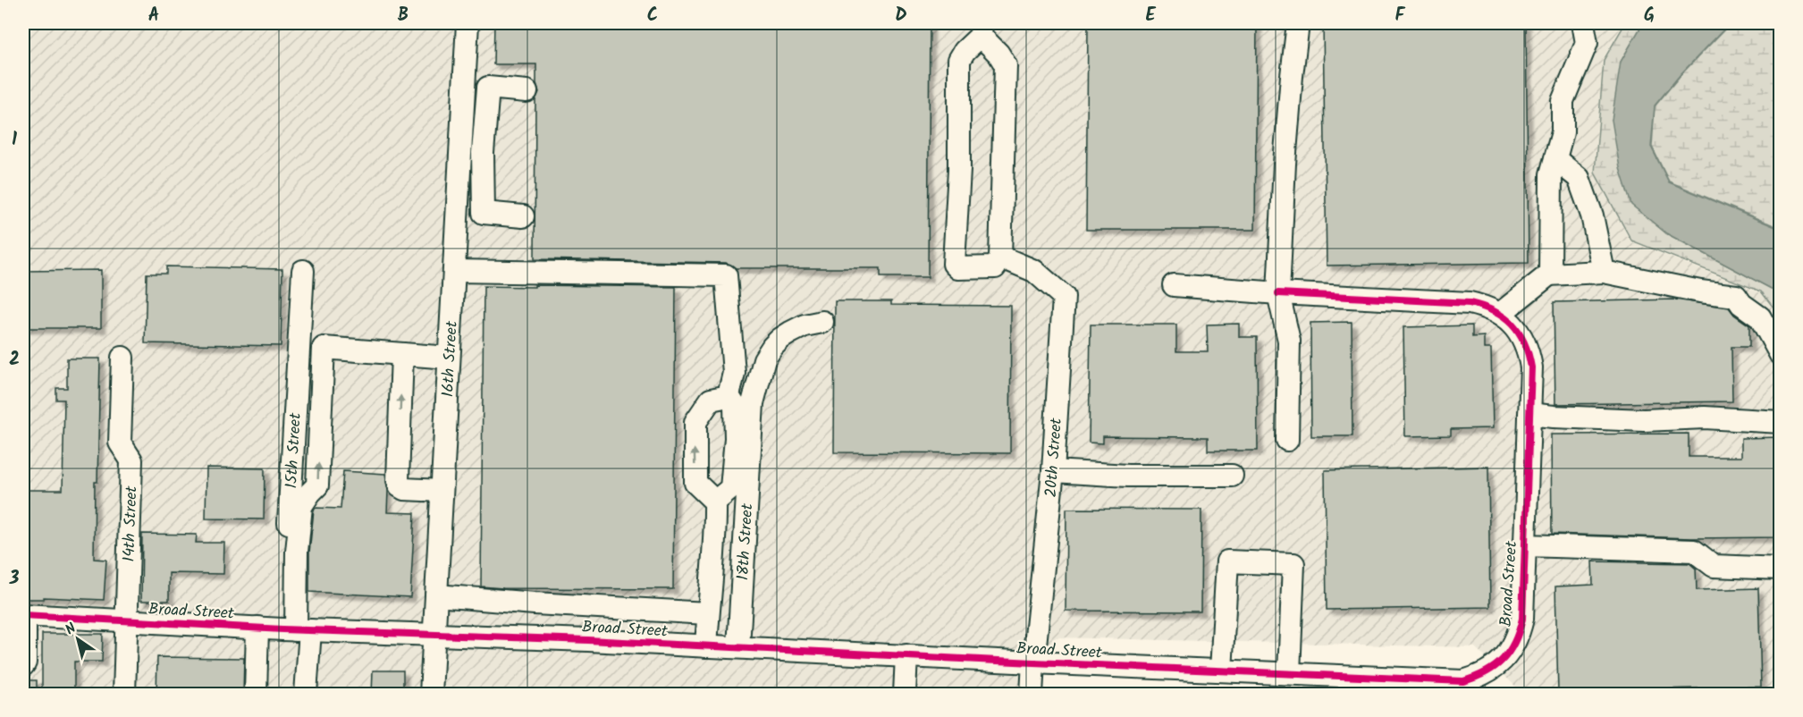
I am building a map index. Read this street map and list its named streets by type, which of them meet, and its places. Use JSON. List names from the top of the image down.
{
  "streets": {
    "street": [
      "16th Street",
      "15th Street",
      "20th Street",
      "14th Street",
      "18th Street",
      "Broad Street"
    ]
  },
  "crossings": [
    ["16th Street", "Broad Street"],
    ["15th Street", "Broad Street"],
    ["20th Street", "Broad Street"],
    ["14th Street", "Broad Street"],
    ["18th Street", "Broad Street"]
  ],
  "north": "top left",
  "grid": {
    "columns": [
      "A",
      "B",
      "C",
      "D",
      "E",
      "F",
      "G"
    ],
    "rows": ["1", "2", "3"]
  }
}
